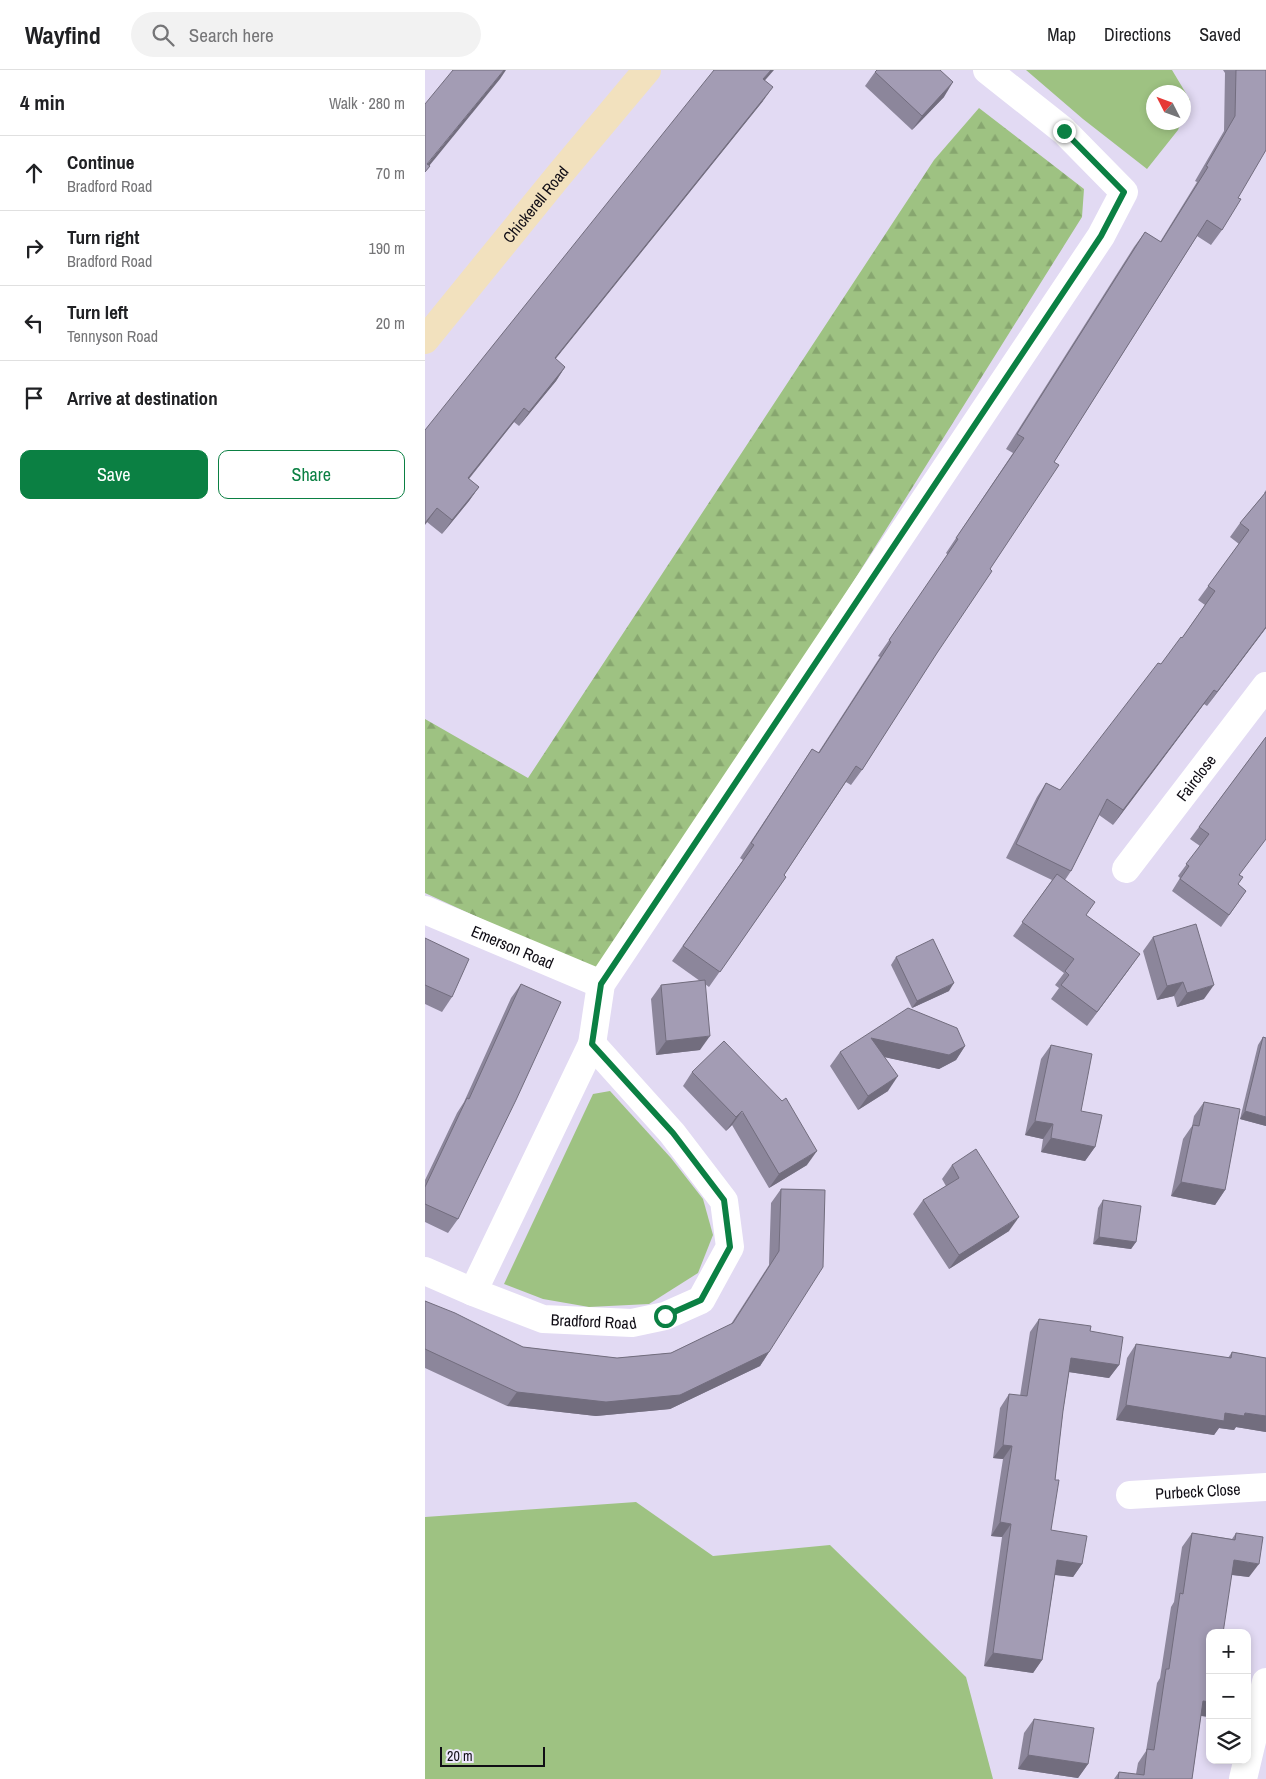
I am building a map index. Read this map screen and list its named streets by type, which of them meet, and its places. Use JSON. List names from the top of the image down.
{
  "streets": {
    "main road": ["Chickerell Road"],
    "street": [
      "Fairclose",
      "Emerson Road",
      "Bradford Road",
      "Purbeck Close"
    ]
  },
  "scale_bar": "20 m",
  "north": "top left",
  "page": {
    "header": "Wayfind",
    "search": "Search here",
    "nav": ["Map", "Directions", "Saved"],
    "heading": ["4 min", "Walk · 280 m"],
    "list": [
      ["Continue", "Bradford Road", "70 m"],
      ["Turn right", "Bradford Road", "190 m"],
      ["Turn left", "Tennyson Road", "20 m"],
      "Arrive at destination"
    ],
    "buttons": ["Save", "Share"],
    "map_buttons": ["+", "−"],
    "scale": "20 m"
  }
}
